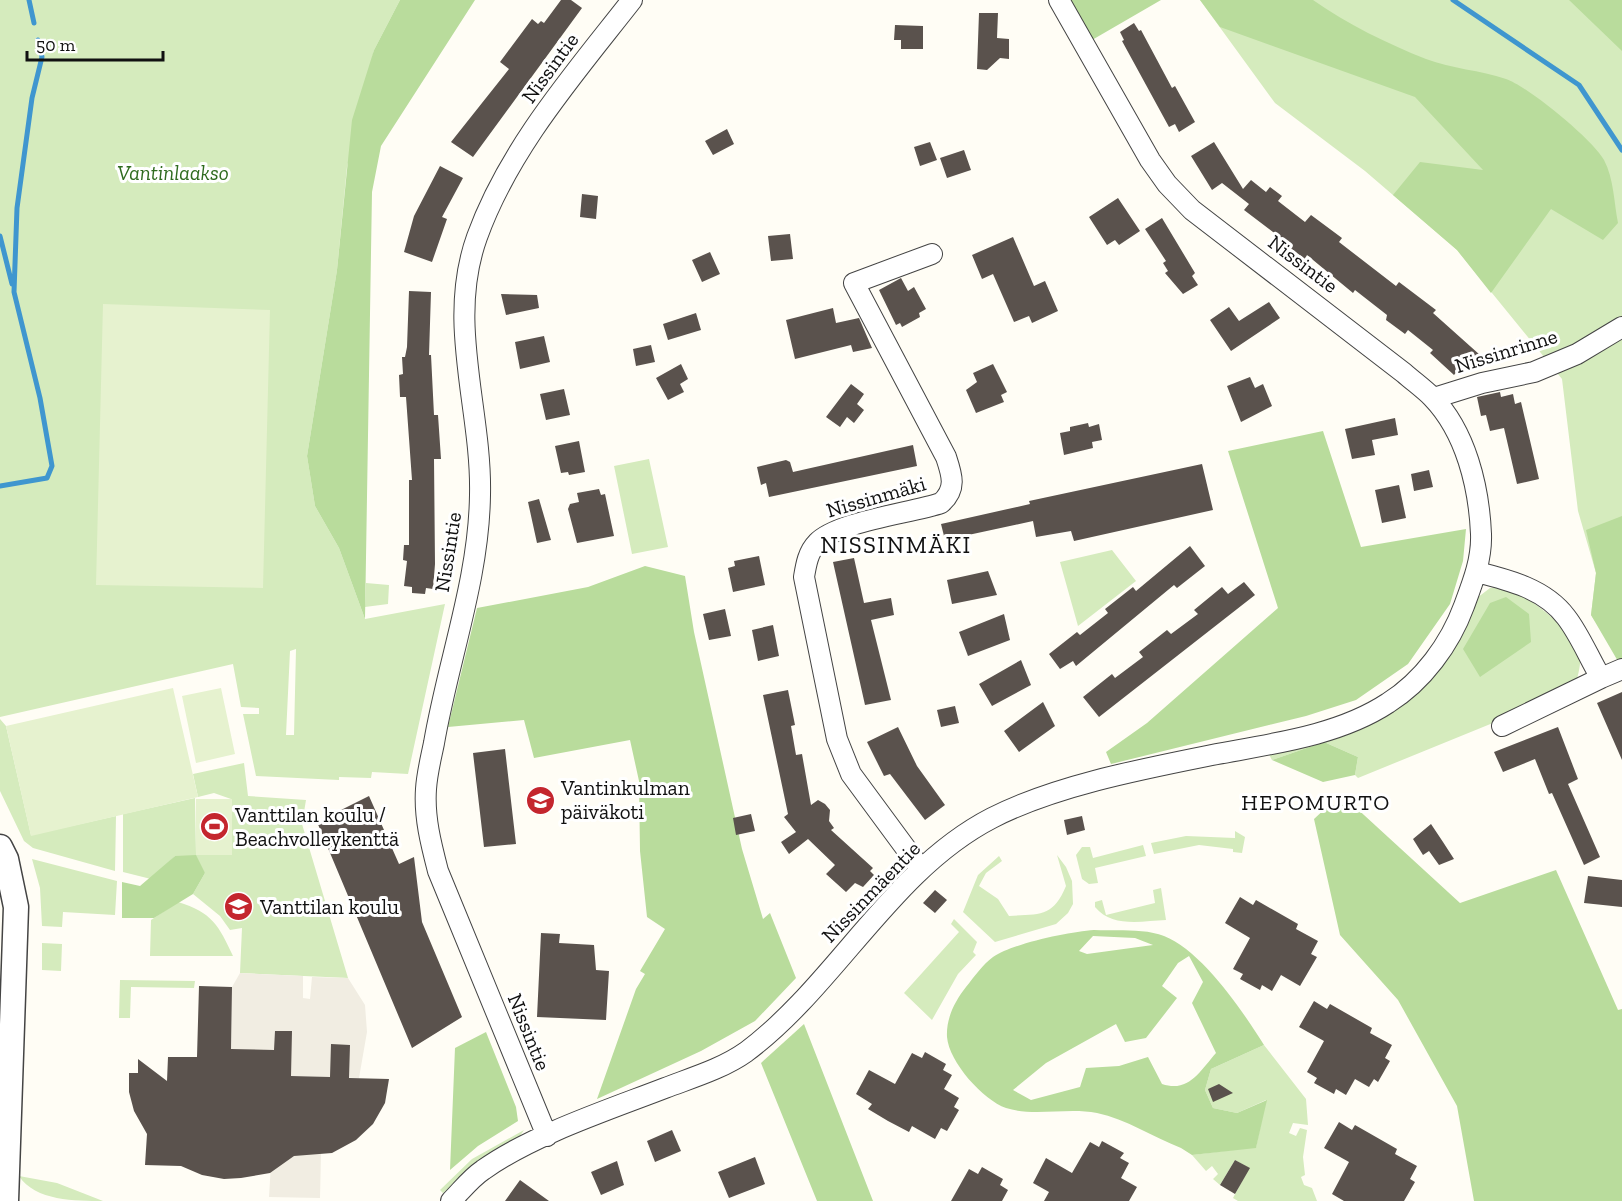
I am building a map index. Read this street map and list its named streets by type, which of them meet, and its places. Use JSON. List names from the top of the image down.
{
  "streets": {
    "street": [
      "Nissintie",
      "Nissinrinne",
      "Nissinmäki",
      "Nissinmäentie"
    ]
  },
  "crossings": [
    ["Nissintie", "Nissinrinne"],
    ["Nissintie", "Nissinmäentie"],
    ["Nissinmäki", "Nissinmäentie"]
  ],
  "districts": ["NISSINMÄKI", "HEPOMURTO"],
  "parks": ["Vantinlaakso"],
  "places": {
    "school or university": ["Vantinkulman päiväkoti", "Vanttilan koulu"],
    "sports": ["Vanttilan koulu / Beachvolleykenttä"]
  },
  "scale_bar": "50 m"
}
